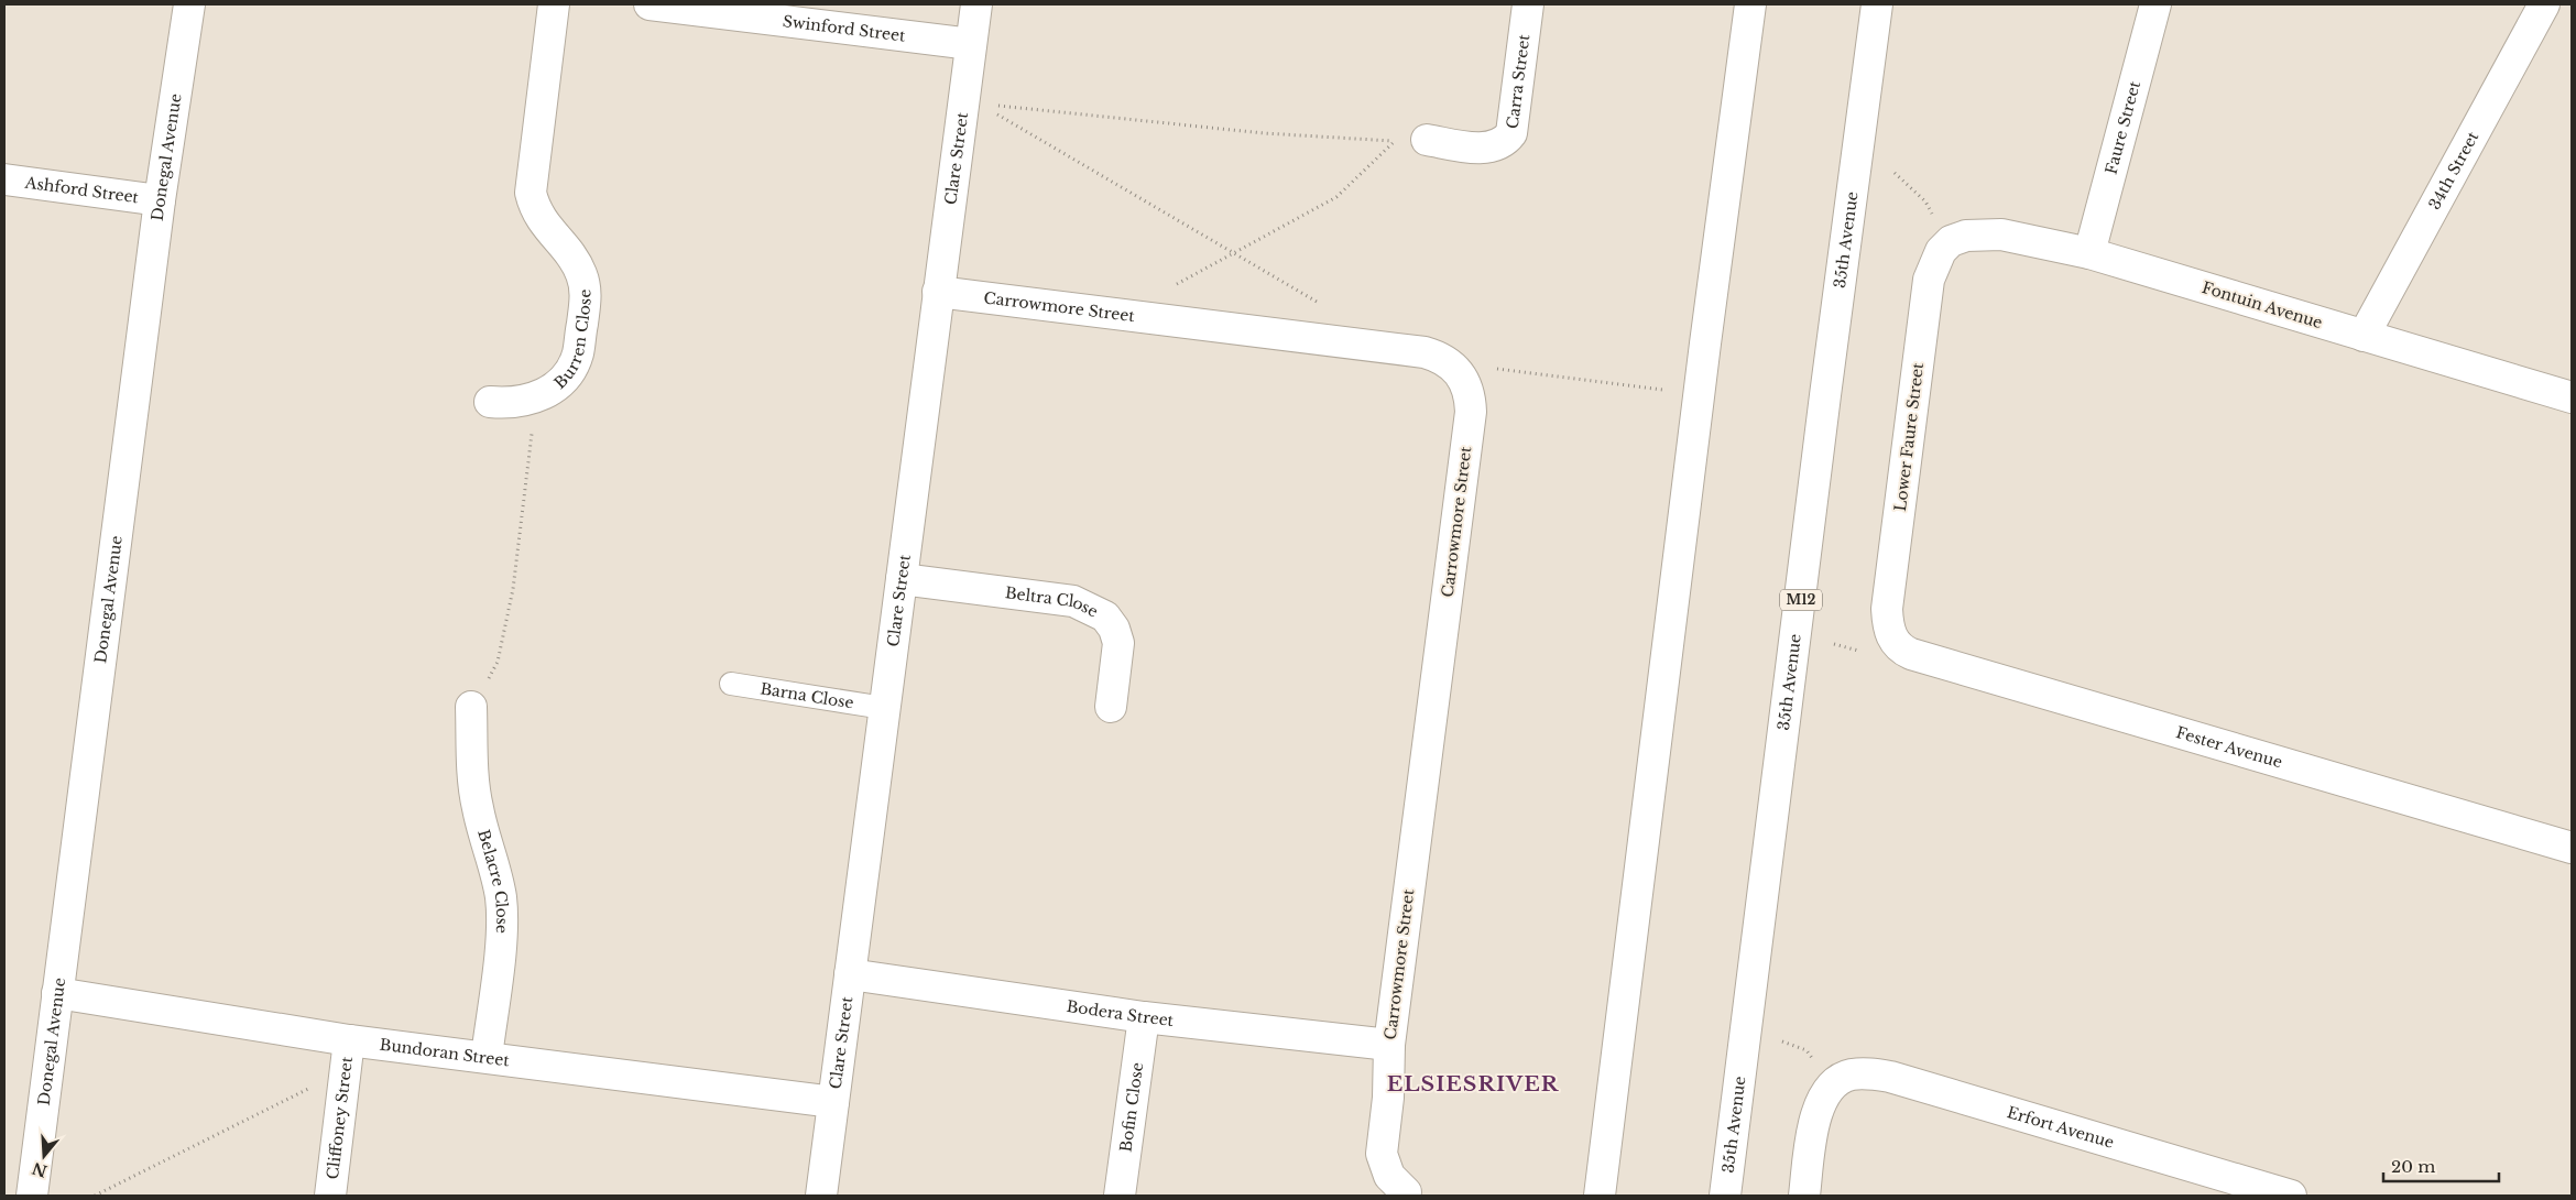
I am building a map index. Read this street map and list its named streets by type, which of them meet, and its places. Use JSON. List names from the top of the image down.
{
  "streets": {
    "street": [
      "Swinford Street",
      "Carra Street",
      "Faure Street",
      "Donegal Avenue",
      "Clare Street",
      "34th Street",
      "Ashford Street",
      "35th Avenue",
      "Fontuin Avenue",
      "Carrowmore Street",
      "Burren Close",
      "Lower Faure Street",
      "M12",
      "Beltra Close",
      "Fester Avenue",
      "Belacre Close",
      "Bodera Street",
      "Bundoran Street",
      "Bofin Close",
      "Cliffoney Street",
      "Erfort Avenue"
    ],
    "lane": ["Barna Close"]
  },
  "crossings": [
    ["Swinford Street", "Clare Street"],
    ["Faure Street", "Fontuin Avenue"],
    ["Donegal Avenue", "Ashford Street"],
    ["Donegal Avenue", "Bundoran Street"],
    ["Clare Street", "Carrowmore Street"],
    ["Clare Street", "Beltra Close"],
    ["Clare Street", "Barna Close"],
    ["Clare Street", "Bodera Street"],
    ["Clare Street", "Bundoran Street"],
    ["34th Street", "Fontuin Avenue"],
    ["Fontuin Avenue", "Lower Faure Street"],
    ["Carrowmore Street", "Bodera Street"],
    ["Lower Faure Street", "Fester Avenue"],
    ["Belacre Close", "Bundoran Street"],
    ["Bodera Street", "Bofin Close"],
    ["Bundoran Street", "Cliffoney Street"]
  ],
  "districts": ["ELSIESRIVER"],
  "scale_bar": "20 m",
  "north": "bottom"
}
